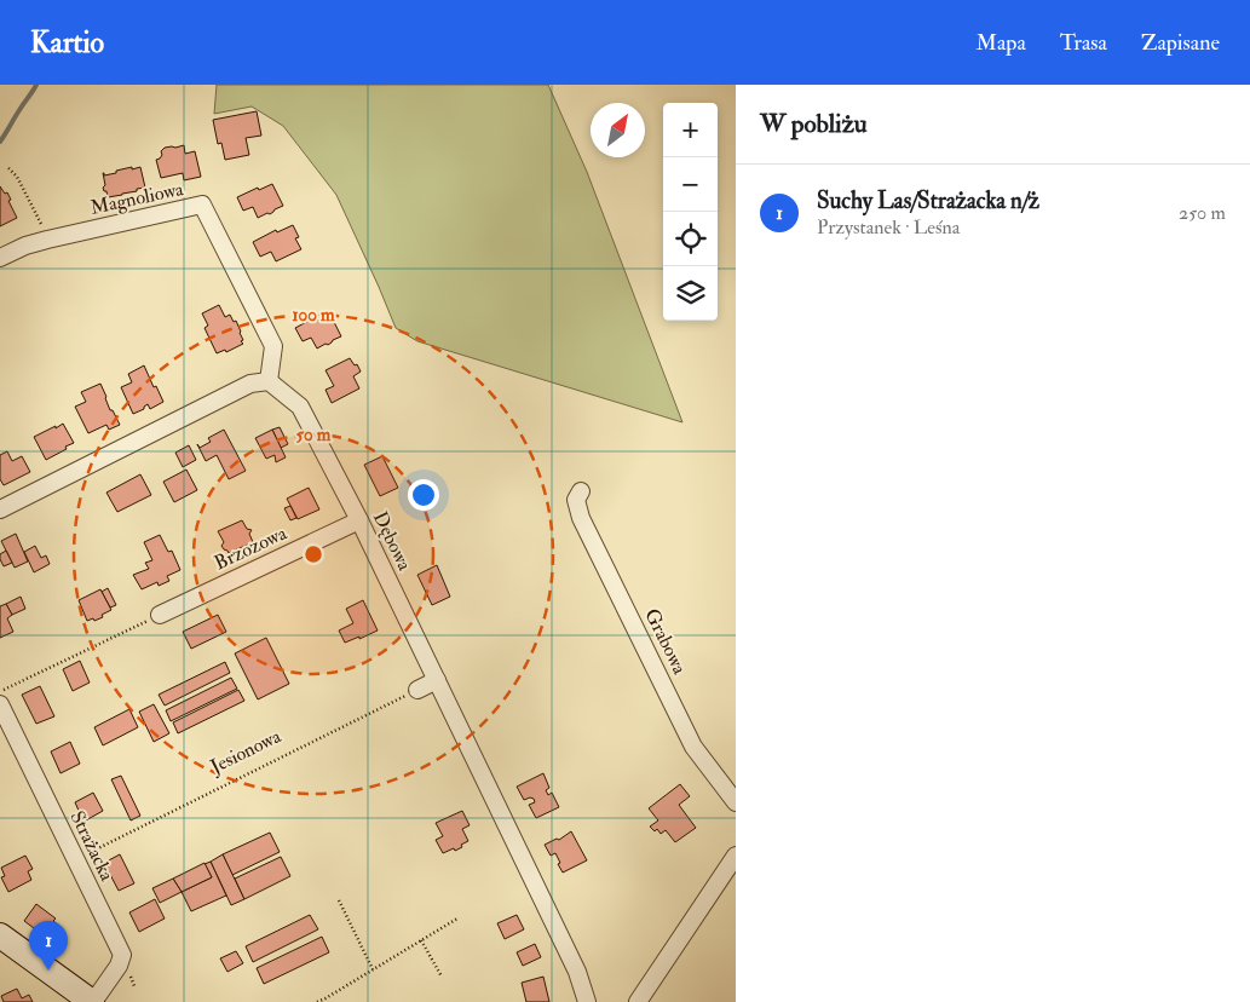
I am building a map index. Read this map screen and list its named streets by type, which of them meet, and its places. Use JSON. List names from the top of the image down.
{
  "streets": {
    "street": [
      "Magnoliowa",
      "Dębowa",
      "Brzozowa",
      "Grabowa",
      "Strażacka"
    ],
    "path": ["Jesionowa"]
  },
  "crossings": [
    ["Magnoliowa", "Dębowa"],
    ["Dębowa", "Brzozowa"],
    ["Jesionowa", "Strażacka"]
  ],
  "north": "top right",
  "page": {
    "header": "Kartio",
    "nav": ["Mapa", "Trasa", "Zapisane"],
    "heading": "W pobliżu",
    "map_buttons": ["+", "−"],
    "list": [
      {
        "mark": "1",
        "name": "Suchy Las/Strażacka n/ż",
        "note": "Przystanek · Leśna",
        "value": "250 m"
      }
    ],
    "pins": "1"
  },
  "rings": ["100 m", "50 m"]
}
